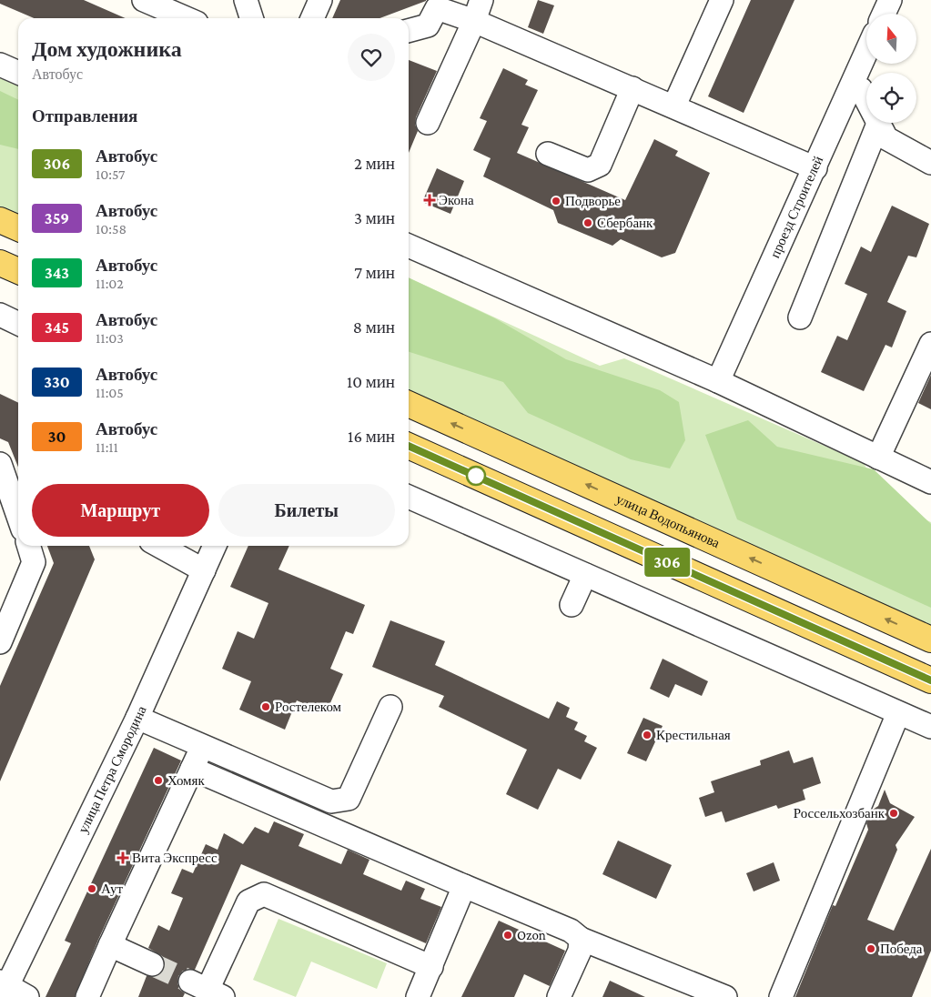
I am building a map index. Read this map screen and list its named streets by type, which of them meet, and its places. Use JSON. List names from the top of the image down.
{
  "streets": {
    "main road": ["улица Водопьянова"],
    "street": ["проезд Строителей", "улица Петра Смородина"]
  },
  "places": {
    "health": ["Экона", "Вита Экспресс"],
    "other": [
      "Подворье",
      "Сбербанк",
      "Ростелеком",
      "Крестильная",
      "Хомяк",
      "Россельхозбанк",
      "Аут",
      "Ozon",
      "Победа"
    ]
  },
  "lines": ["bus line 306"],
  "north": "top",
  "page": {
    "on_map": "306",
    "heading": [
      ["Дом художника", "Автобус"],
      "Отправления"
    ],
    "list": [
      {
        "mark": "306",
        "name": "Автобус",
        "note": "10:57",
        "value": "2 мин"
      },
      {
        "mark": "359",
        "name": "Автобус",
        "note": "10:58",
        "value": "3 мин"
      },
      {
        "mark": "343",
        "name": "Автобус",
        "note": "11:02",
        "value": "7 мин"
      },
      {
        "mark": "345",
        "name": "Автобус",
        "note": "11:03",
        "value": "8 мин"
      },
      {
        "mark": "330",
        "name": "Автобус",
        "note": "11:05",
        "value": "10 мин"
      },
      {
        "mark": "30",
        "name": "Автобус",
        "note": "11:11",
        "value": "16 мин"
      }
    ],
    "buttons": ["Маршрут", "Билеты"]
  }
}
